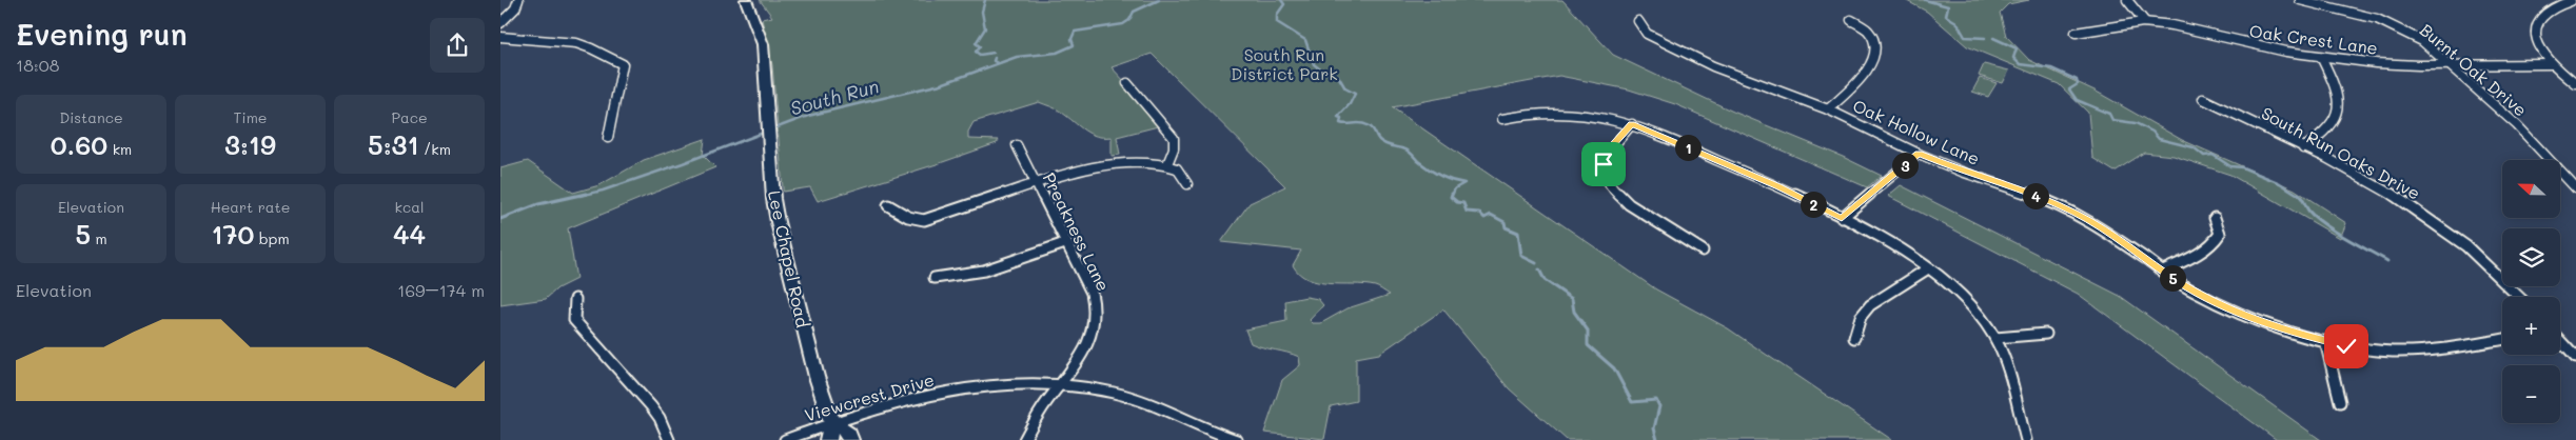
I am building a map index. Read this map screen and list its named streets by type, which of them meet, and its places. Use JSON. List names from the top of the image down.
{
  "streets": {
    "main road": ["Lee Chapel Road"],
    "street": [
      "Oak Crest Lane",
      "Burnt Oak Drive",
      "Oak Hollow Lane",
      "South Run Oaks Drive",
      "Preakness Lane",
      "Viewcrest Drive"
    ]
  },
  "crossings": [
    ["Oak Crest Lane", "Burnt Oak Drive"],
    ["Preakness Lane", "Viewcrest Drive"],
    ["Lee Chapel Road", "Viewcrest Drive"]
  ],
  "water": ["South Run"],
  "parks": ["South Run District Park"],
  "north": "left",
  "page": {
    "heading": ["Evening run", "18:08"],
    "stats": [
      ["Distance", "0.60 km"],
      ["Time", "3:19"],
      ["Pace", "5:31 /km"],
      ["Elevation", "5 m"],
      ["Heart rate", "170 bpm"],
      ["kcal", "44"]
    ],
    "pins": [
      "1",
      "3",
      "4",
      "2",
      "5"
    ],
    "map_buttons": ["+", "−"],
    "chart": ["Elevation", "169–174 m"]
  }
}
